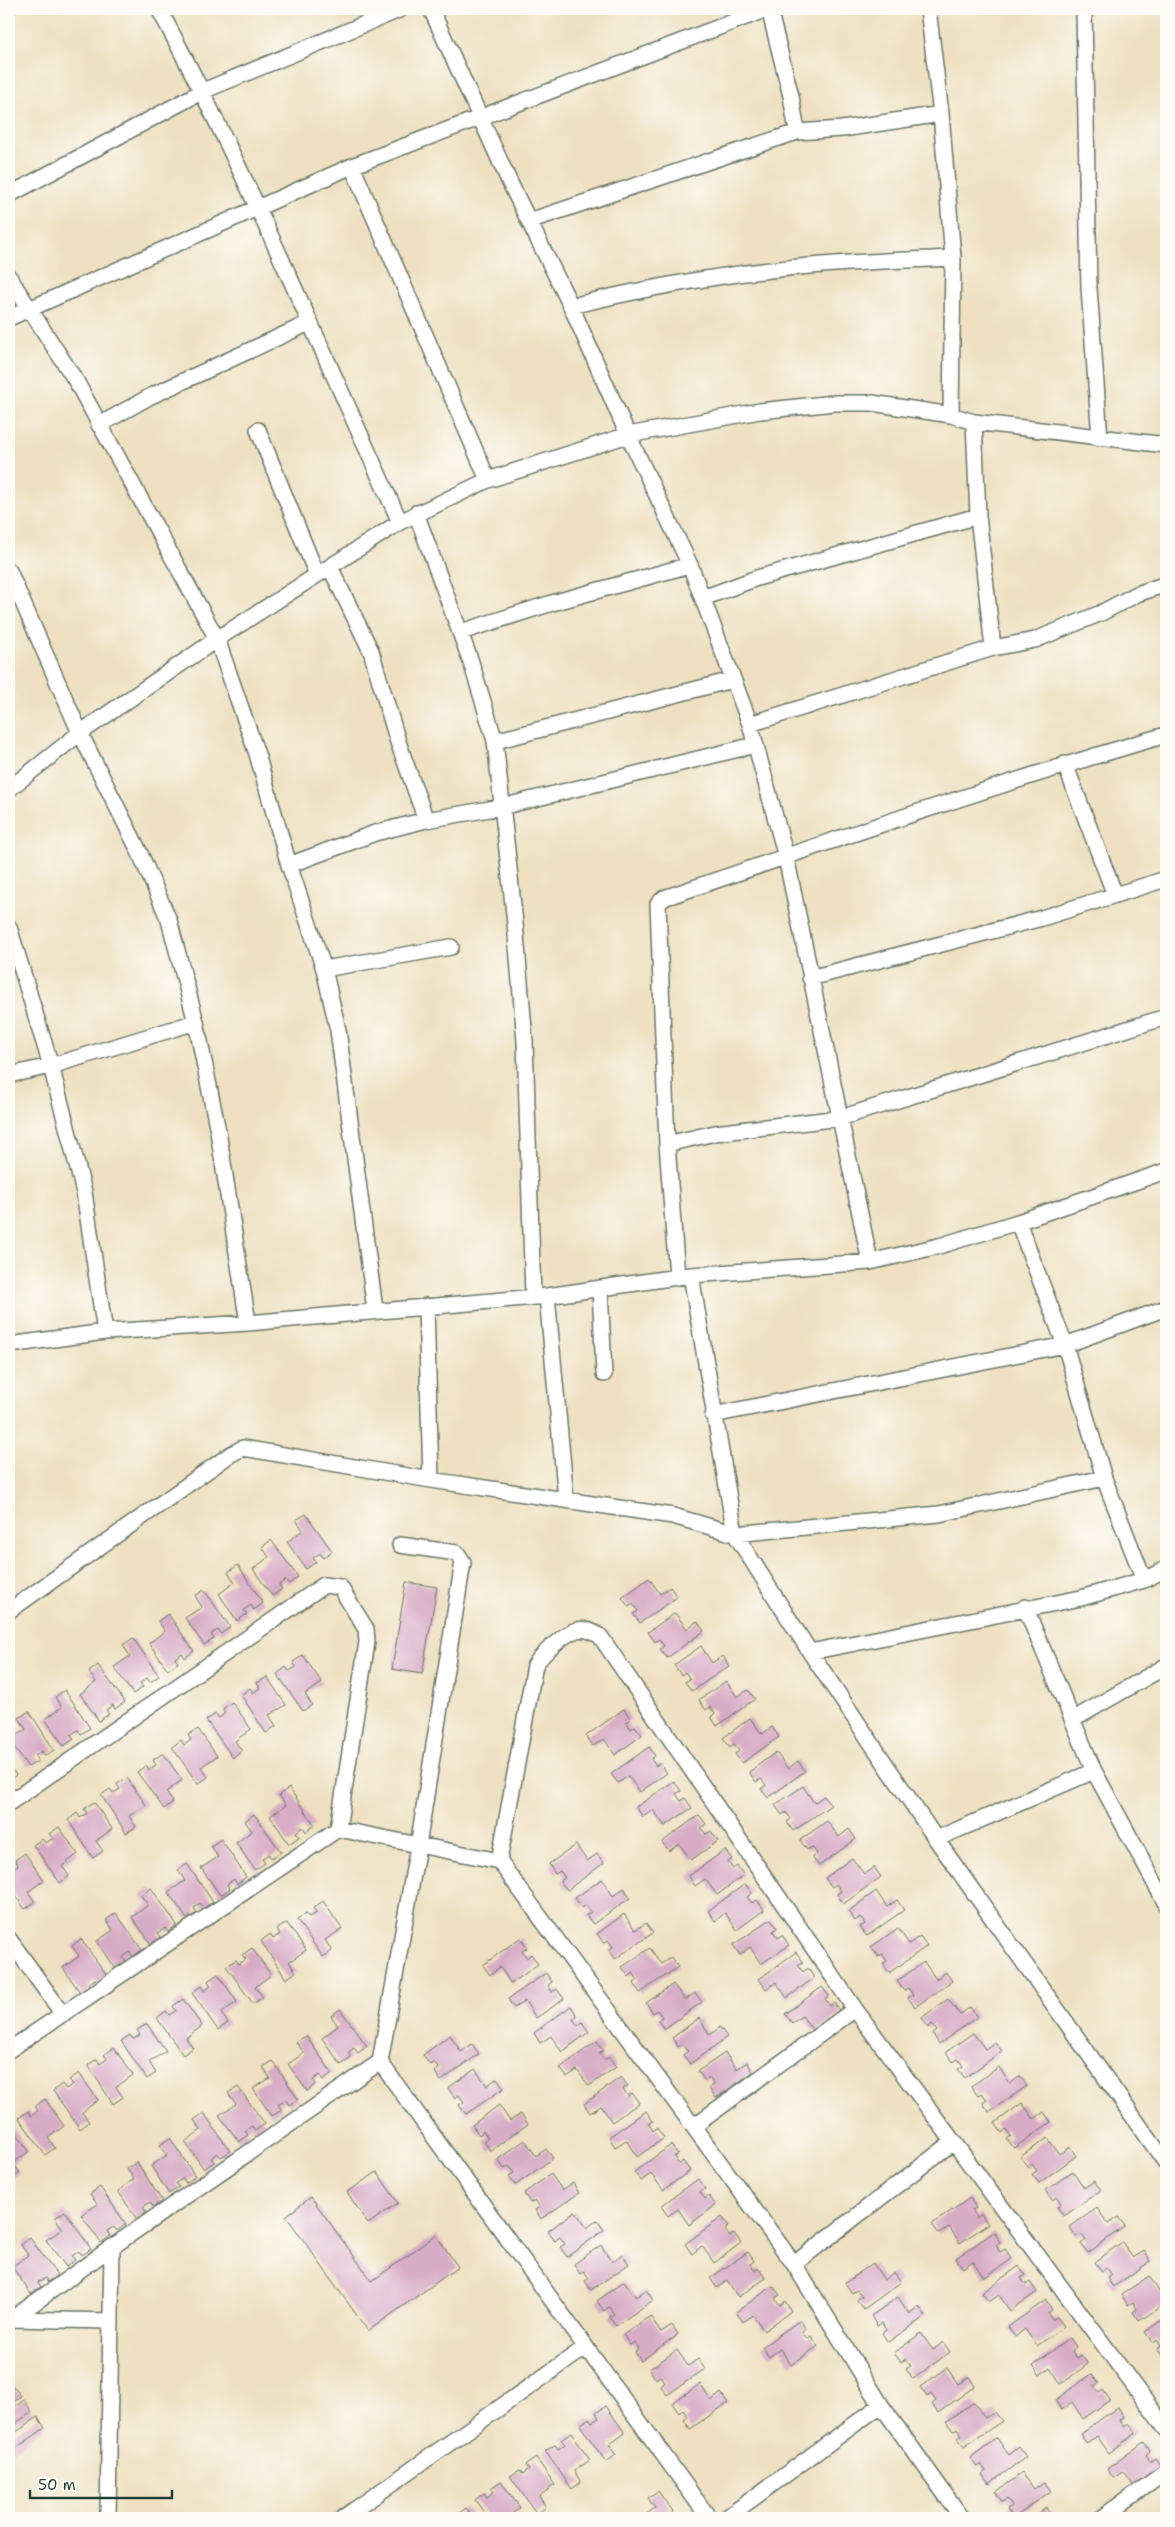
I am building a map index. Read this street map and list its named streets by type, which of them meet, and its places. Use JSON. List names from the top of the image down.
{
  "scale_bar": "50 m"
}
